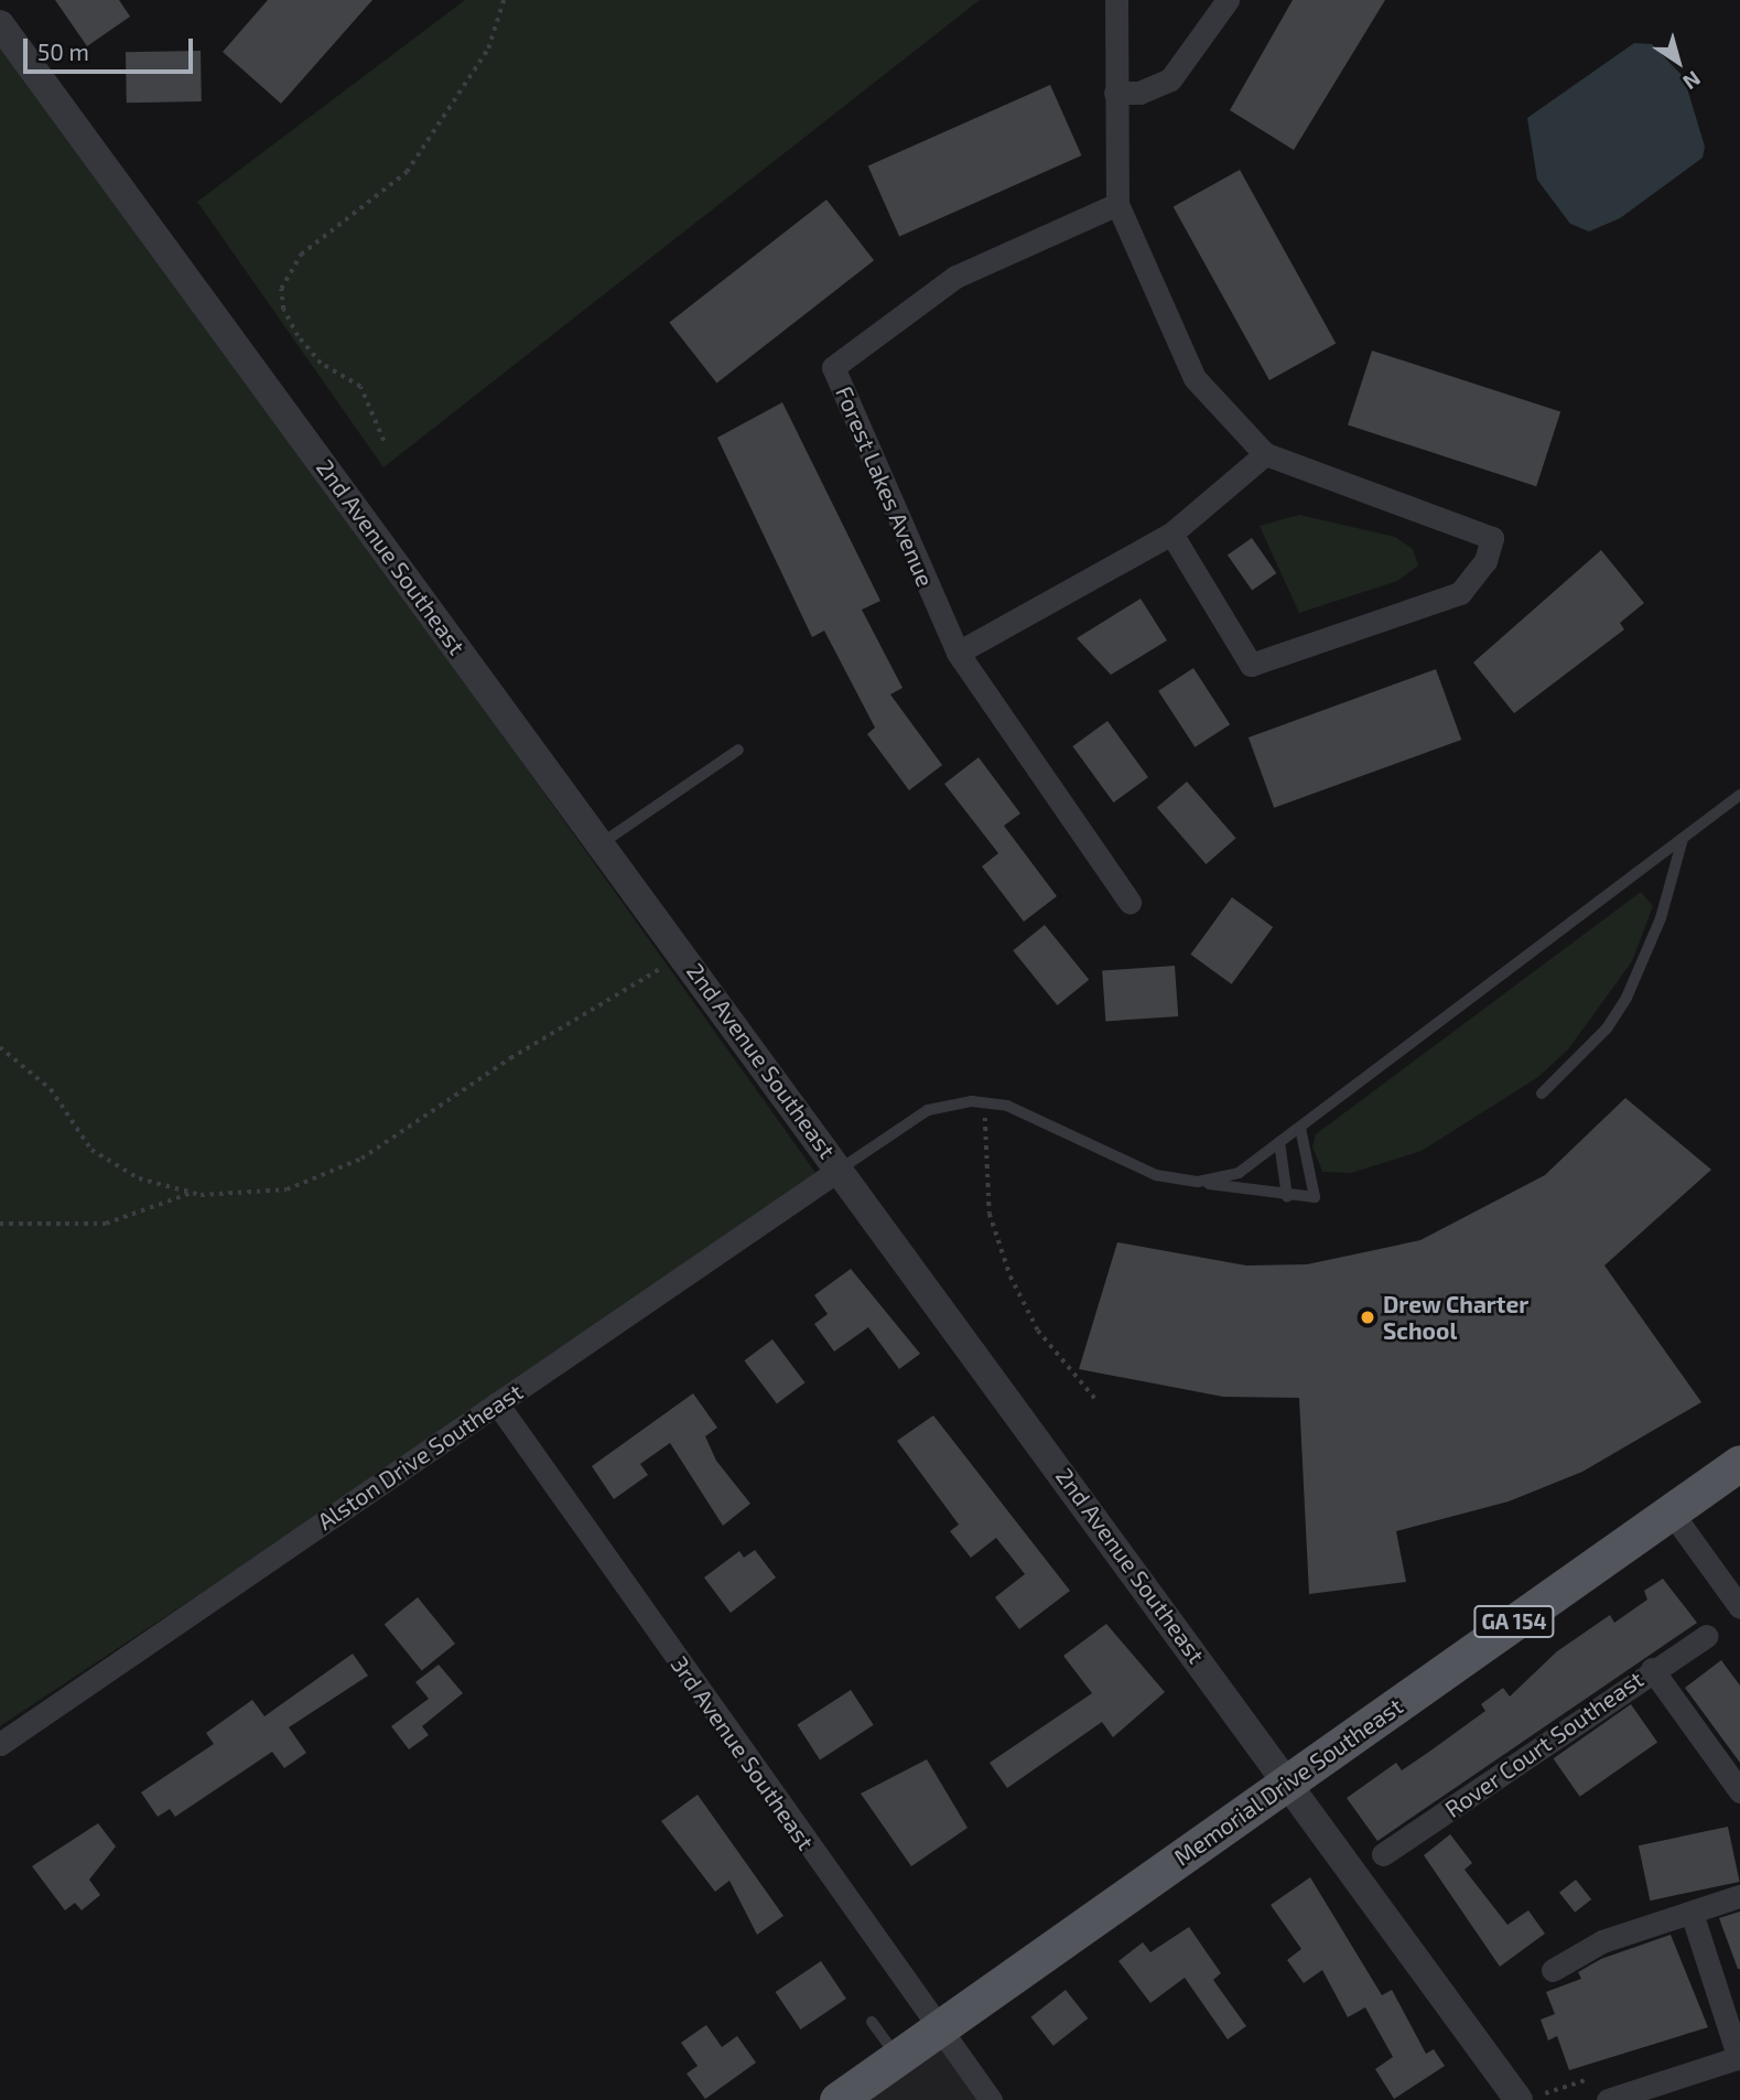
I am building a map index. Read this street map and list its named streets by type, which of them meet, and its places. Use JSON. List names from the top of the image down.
{
  "streets": {
    "main road": ["GA 154", "Memorial Drive Southeast"],
    "street": [
      "Forest Lakes Avenue",
      "2nd Avenue Southeast",
      "Alston Drive Southeast",
      "Rover Court Southeast",
      "3rd Avenue Southeast"
    ]
  },
  "crossings": [
    ["2nd Avenue Southeast", "Alston Drive Southeast"],
    ["2nd Avenue Southeast", "Memorial Drive Southeast"],
    ["Alston Drive Southeast", "3rd Avenue Southeast"],
    ["3rd Avenue Southeast", "Memorial Drive Southeast"]
  ],
  "places": ["Drew Charter School"],
  "scale_bar": "50 m",
  "north": "bottom right"
}
